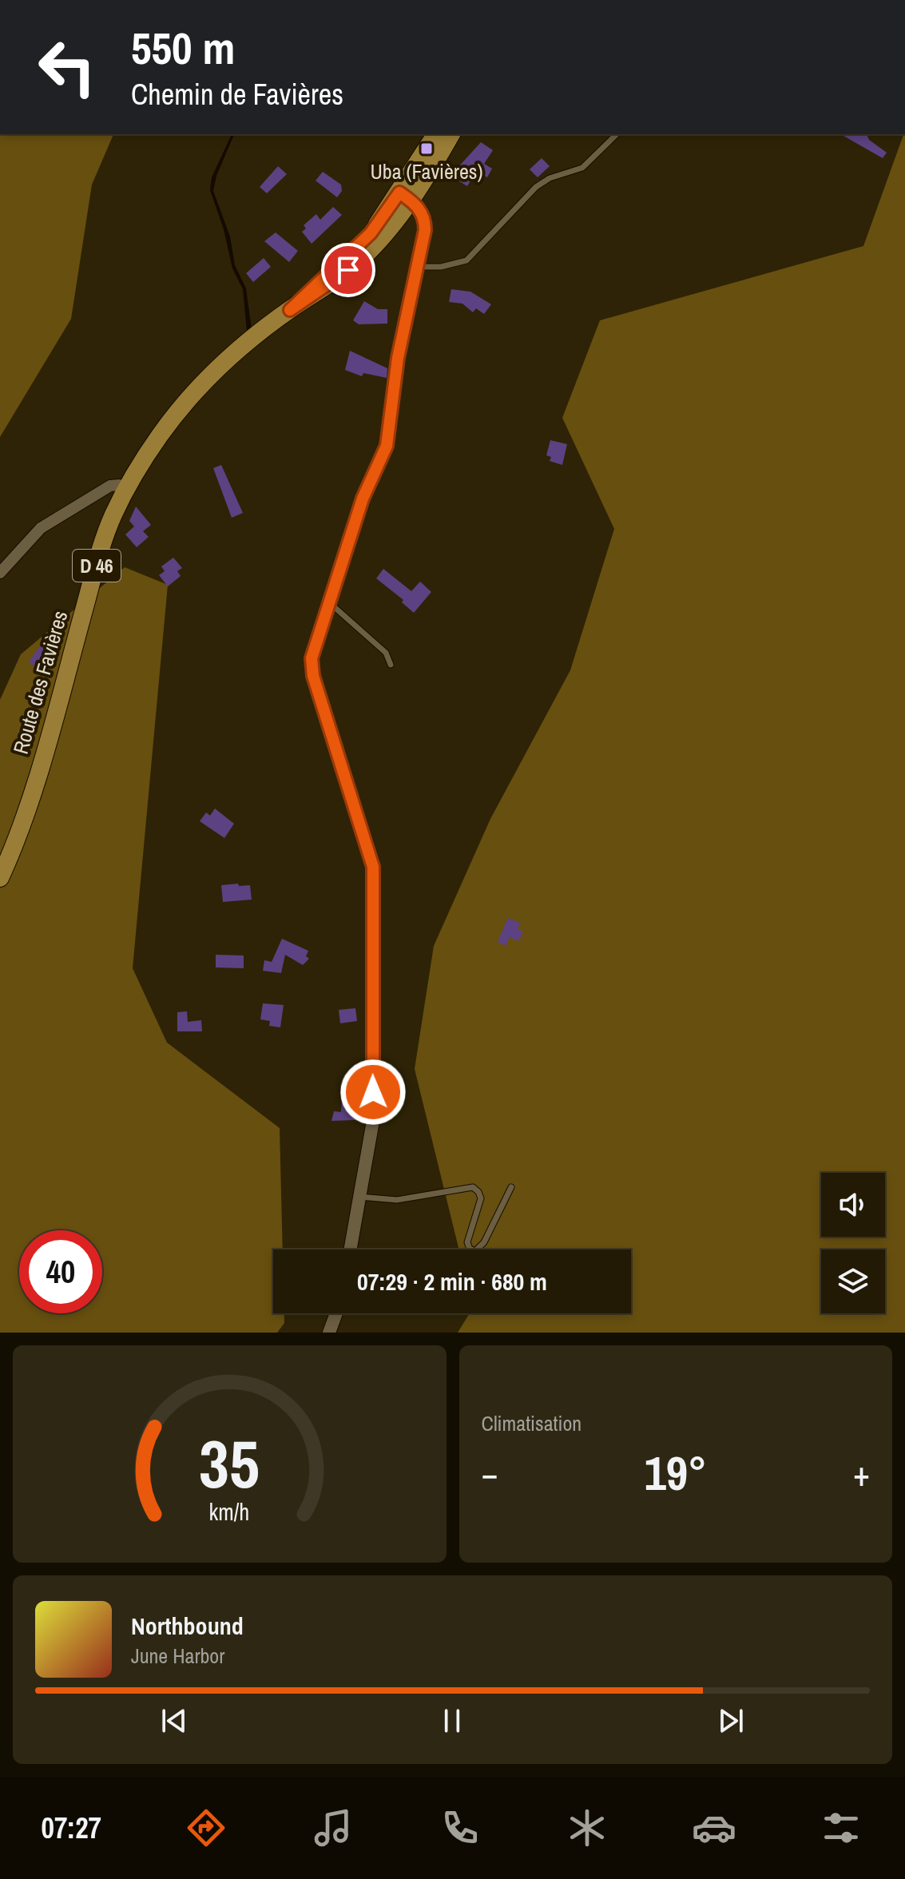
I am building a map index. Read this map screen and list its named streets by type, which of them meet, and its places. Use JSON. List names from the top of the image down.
{
  "streets": {
    "main road": ["D 46", "Route des Favières"]
  },
  "crossings": [
    ["D 46", "Route des Favières"]
  ],
  "places": {
    "transit": ["Uba (Favières)"]
  },
  "page": {
    "turn": ["550 m", "Chemin de Favières"],
    "limit": "40",
    "trip": "07:29 · 2 min · 680 m",
    "tile": "Climatisation",
    "heat": ["−", "19°", "+"],
    "song": ["Northbound", "June Harbor"],
    "tabs": "07:27",
    "gauge": ["35", "km/h"]
  }
}
